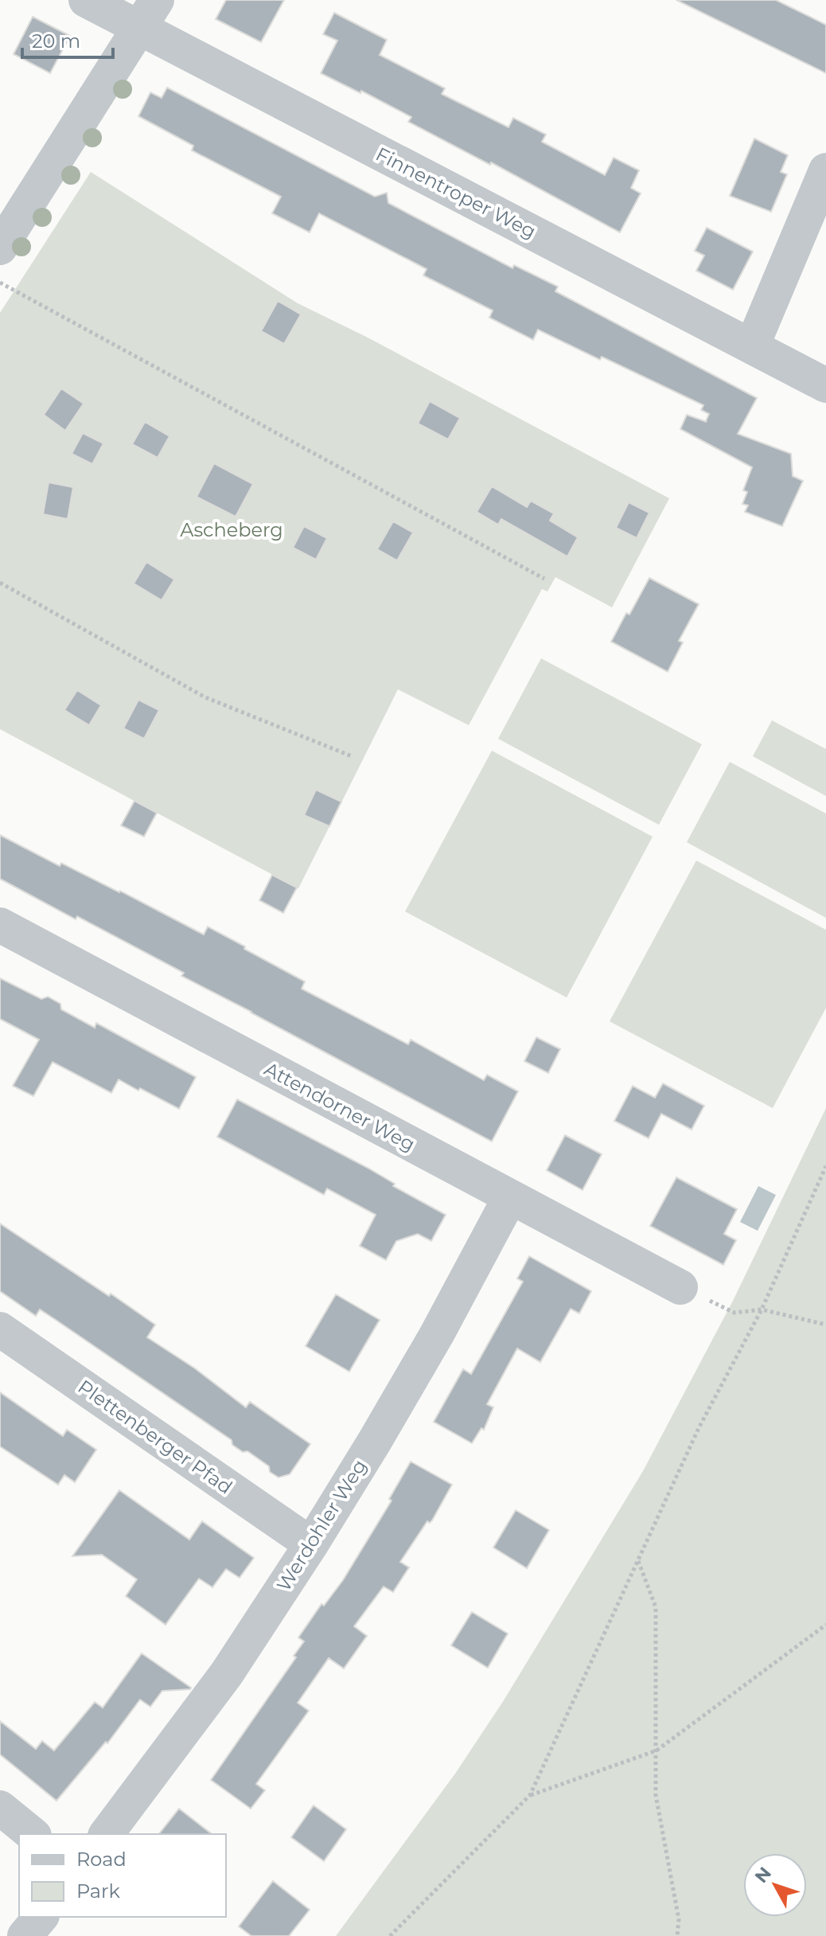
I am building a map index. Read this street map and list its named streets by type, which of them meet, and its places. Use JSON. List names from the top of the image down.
{
  "streets": {
    "street": [
      "Finnentroper Weg",
      "Attendorner Weg",
      "Plettenberger Pfad",
      "Werdohler Weg"
    ]
  },
  "crossings": [
    ["Attendorner Weg", "Werdohler Weg"],
    ["Plettenberger Pfad", "Werdohler Weg"]
  ],
  "parks": ["Ascheberg"],
  "legend": ["Road", "Park"],
  "scale_bar": "20 m",
  "north": "top left"
}
